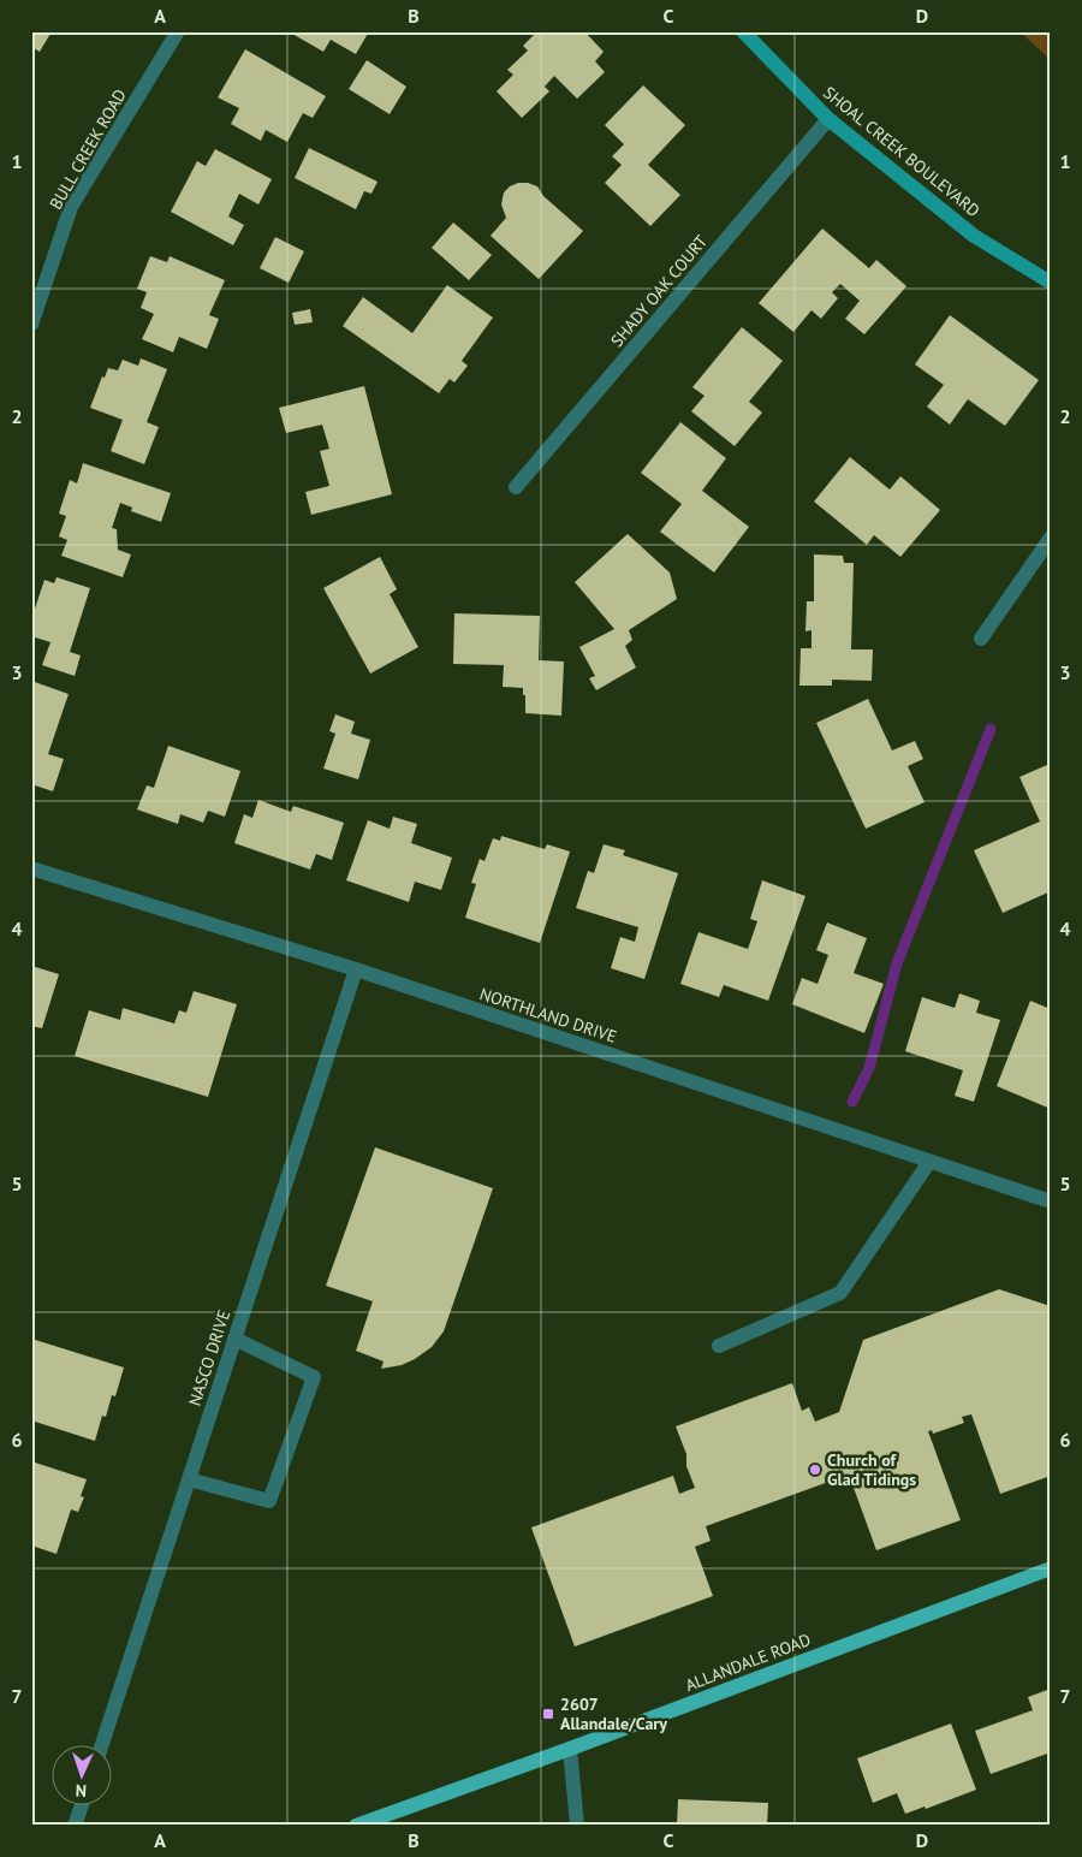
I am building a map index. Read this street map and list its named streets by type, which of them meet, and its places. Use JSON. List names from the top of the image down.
{
  "streets": {
    "main road": ["ALLANDALE ROAD"],
    "street": [
      "BULL CREEK ROAD",
      "SHOAL CREEK BOULEVARD",
      "SHADY OAK COURT",
      "NORTHLAND DRIVE",
      "NASCO DRIVE"
    ]
  },
  "crossings": [
    ["SHOAL CREEK BOULEVARD", "SHADY OAK COURT"],
    ["NORTHLAND DRIVE", "NASCO DRIVE"]
  ],
  "places": {
    "other": ["Church of Glad Tidings"],
    "transit": ["2607 Allandale/Cary"]
  },
  "north": "bottom",
  "grid": {
    "columns": [
      "A",
      "B",
      "C",
      "D"
    ],
    "rows": [
      "1",
      "2",
      "3",
      "4",
      "5",
      "6",
      "7"
    ]
  }
}
